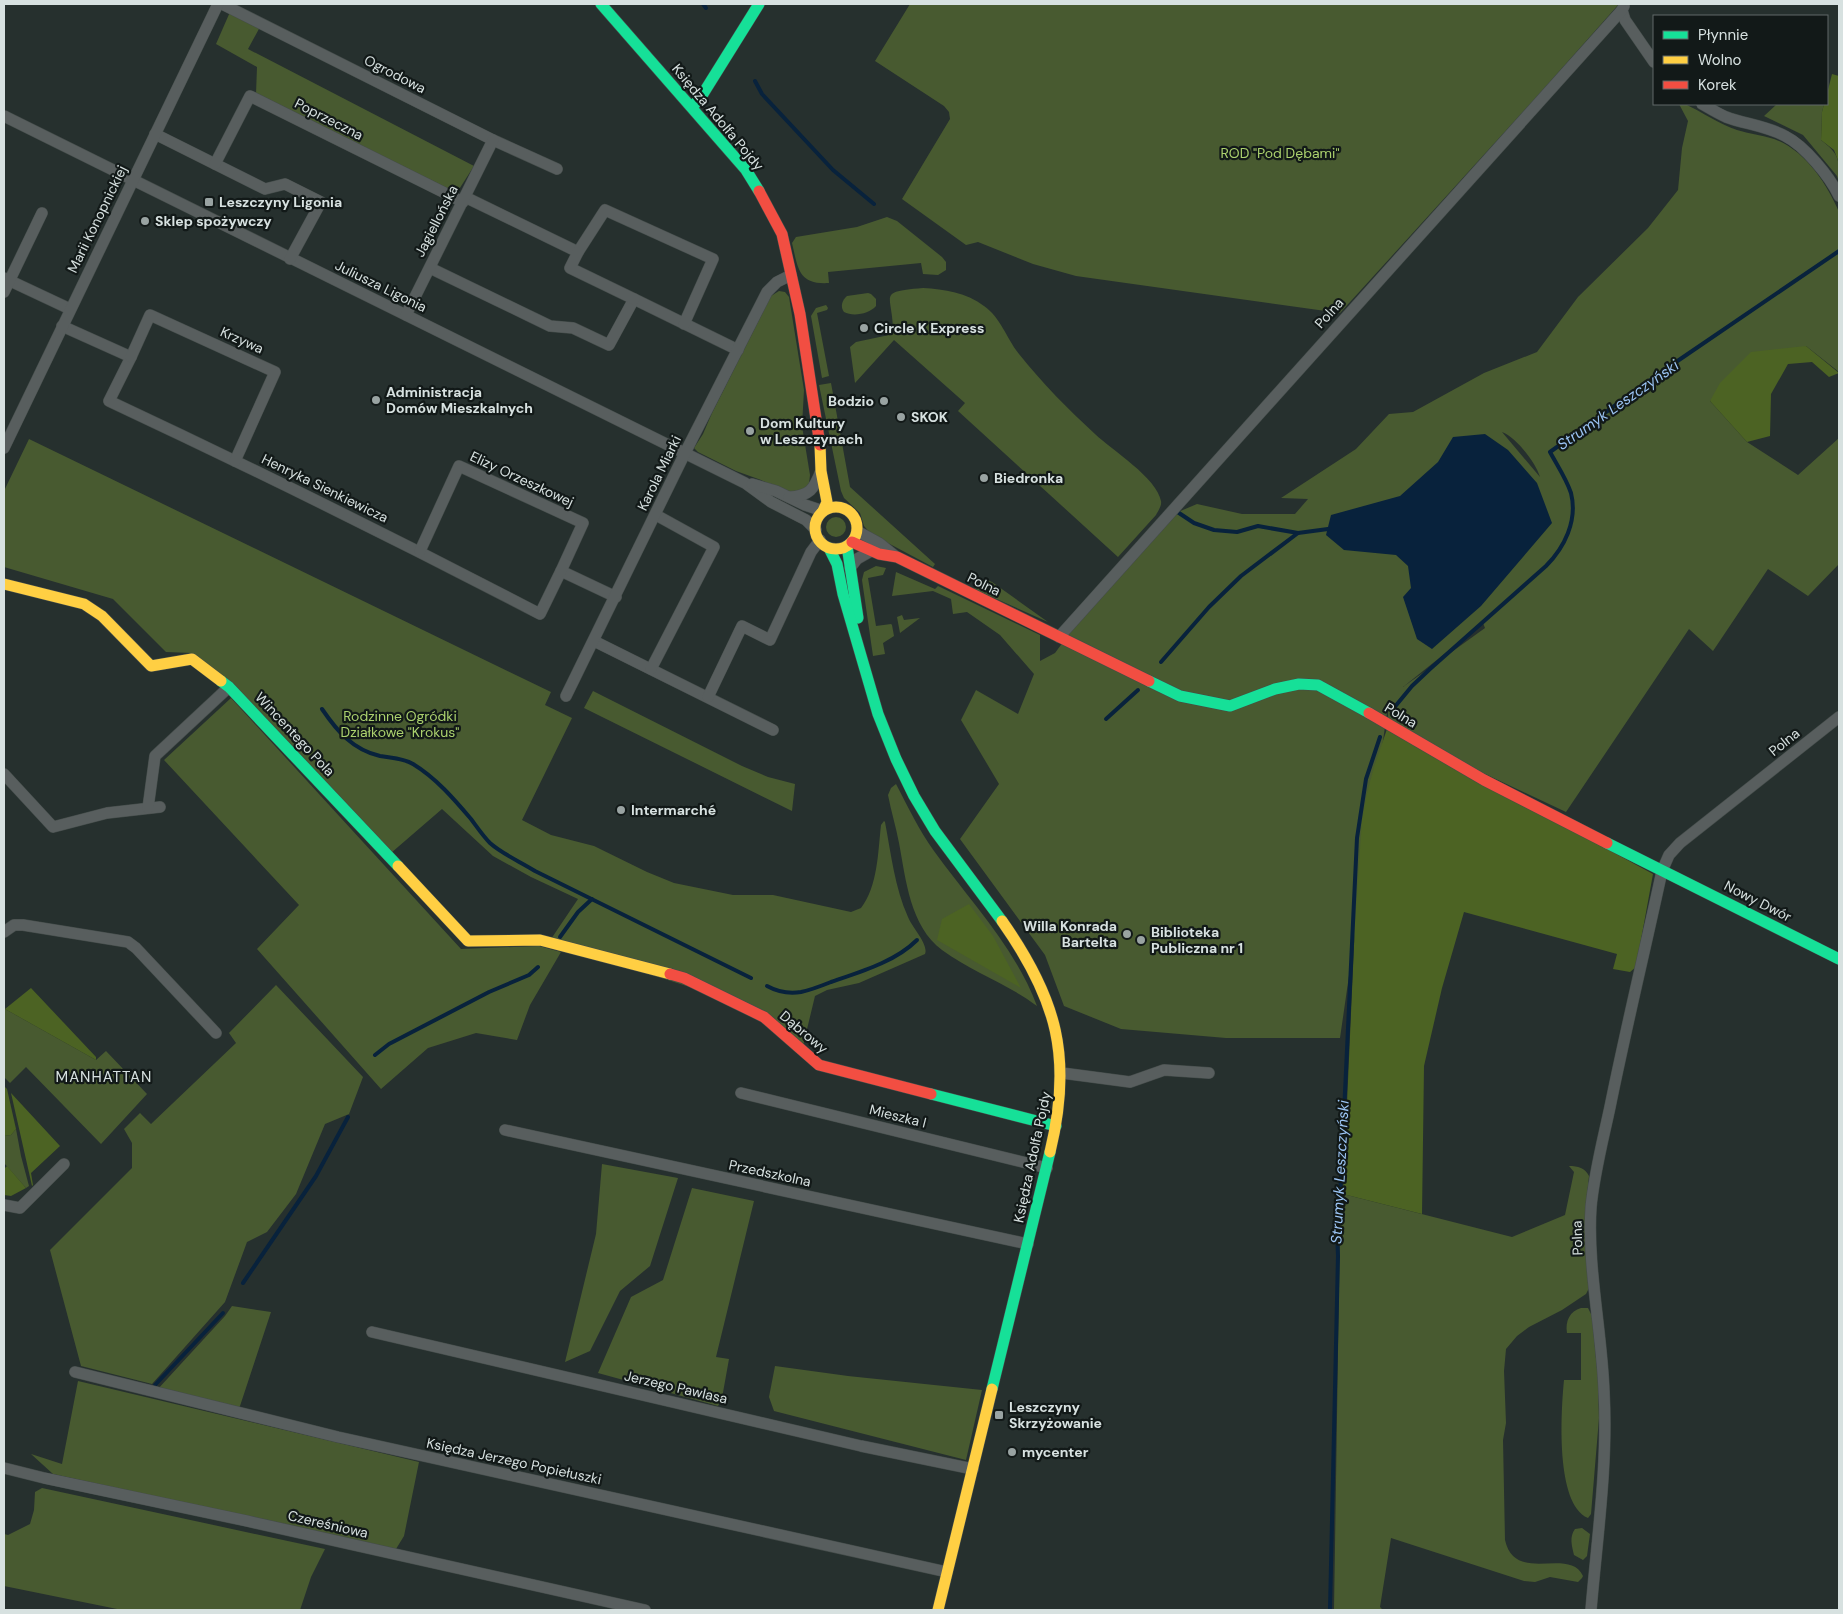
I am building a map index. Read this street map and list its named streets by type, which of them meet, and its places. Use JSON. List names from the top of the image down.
{
  "streets": {
    "street": [
      "Ogrodowa",
      "Księdza Adolfa Pojdy",
      "Poprzeczna",
      "Marii Konopnickiej",
      "Jagiellońska",
      "Juliusza Ligonia",
      "Polna",
      "Krzywa",
      "Karola Miarki",
      "Elizy Orzeszkowej",
      "Henryka Sienkiewicza",
      "Wincentego Pola",
      "Nowy Dwór",
      "Dąbrowy",
      "Mieszka I",
      "Przedszkolna",
      "Jerzego Pawlasa",
      "Księdza Jerzego Popiełuszki",
      "Czereśniowa"
    ]
  },
  "crossings": [
    ["Ogrodowa", "Jagiellońska"],
    ["Księdza Adolfa Pojdy", "Juliusza Ligonia"],
    ["Księdza Adolfa Pojdy", "Polna"],
    ["Księdza Adolfa Pojdy", "Karola Miarki"],
    ["Księdza Adolfa Pojdy", "Dąbrowy"],
    ["Księdza Adolfa Pojdy", "Mieszka I"],
    ["Księdza Adolfa Pojdy", "Przedszkolna"],
    ["Księdza Adolfa Pojdy", "Jerzego Pawlasa"],
    ["Księdza Adolfa Pojdy", "Księdza Jerzego Popiełuszki"],
    ["Poprzeczna", "Jagiellońska"],
    ["Marii Konopnickiej", "Juliusza Ligonia"],
    ["Jagiellońska", "Juliusza Ligonia"],
    ["Juliusza Ligonia", "Polna"],
    ["Juliusza Ligonia", "Karola Miarki"],
    ["Polna", "Nowy Dwór"],
    ["Krzywa", "Henryka Sienkiewicza"],
    ["Elizy Orzeszkowej", "Henryka Sienkiewicza"],
    ["Wincentego Pola", "Dąbrowy"]
  ],
  "districts": ["MANHATTAN"],
  "water": ["Strumyk Leszczyński"],
  "parks": ["ROD \"Pod Dębami\"", "Rodzinne Ogródki Działkowe \"Krokus\""],
  "places": {
    "transit": ["Leszczyny Ligonia", "Leszczyny Skrzyżowanie"],
    "other": [
      "Sklep spożywczy",
      "Circle K Express",
      "Administracja Domów Mieszkalnych",
      "Bodzio",
      "SKOK",
      "Dom Kultury w Leszczynach",
      "Biedronka",
      "Intermarché",
      "Willa Konrada Bartelta",
      "Biblioteka Publiczna nr 1",
      "mycenter"
    ]
  },
  "legend": ["Płynnie", "Wolno", "Korek"]
}
